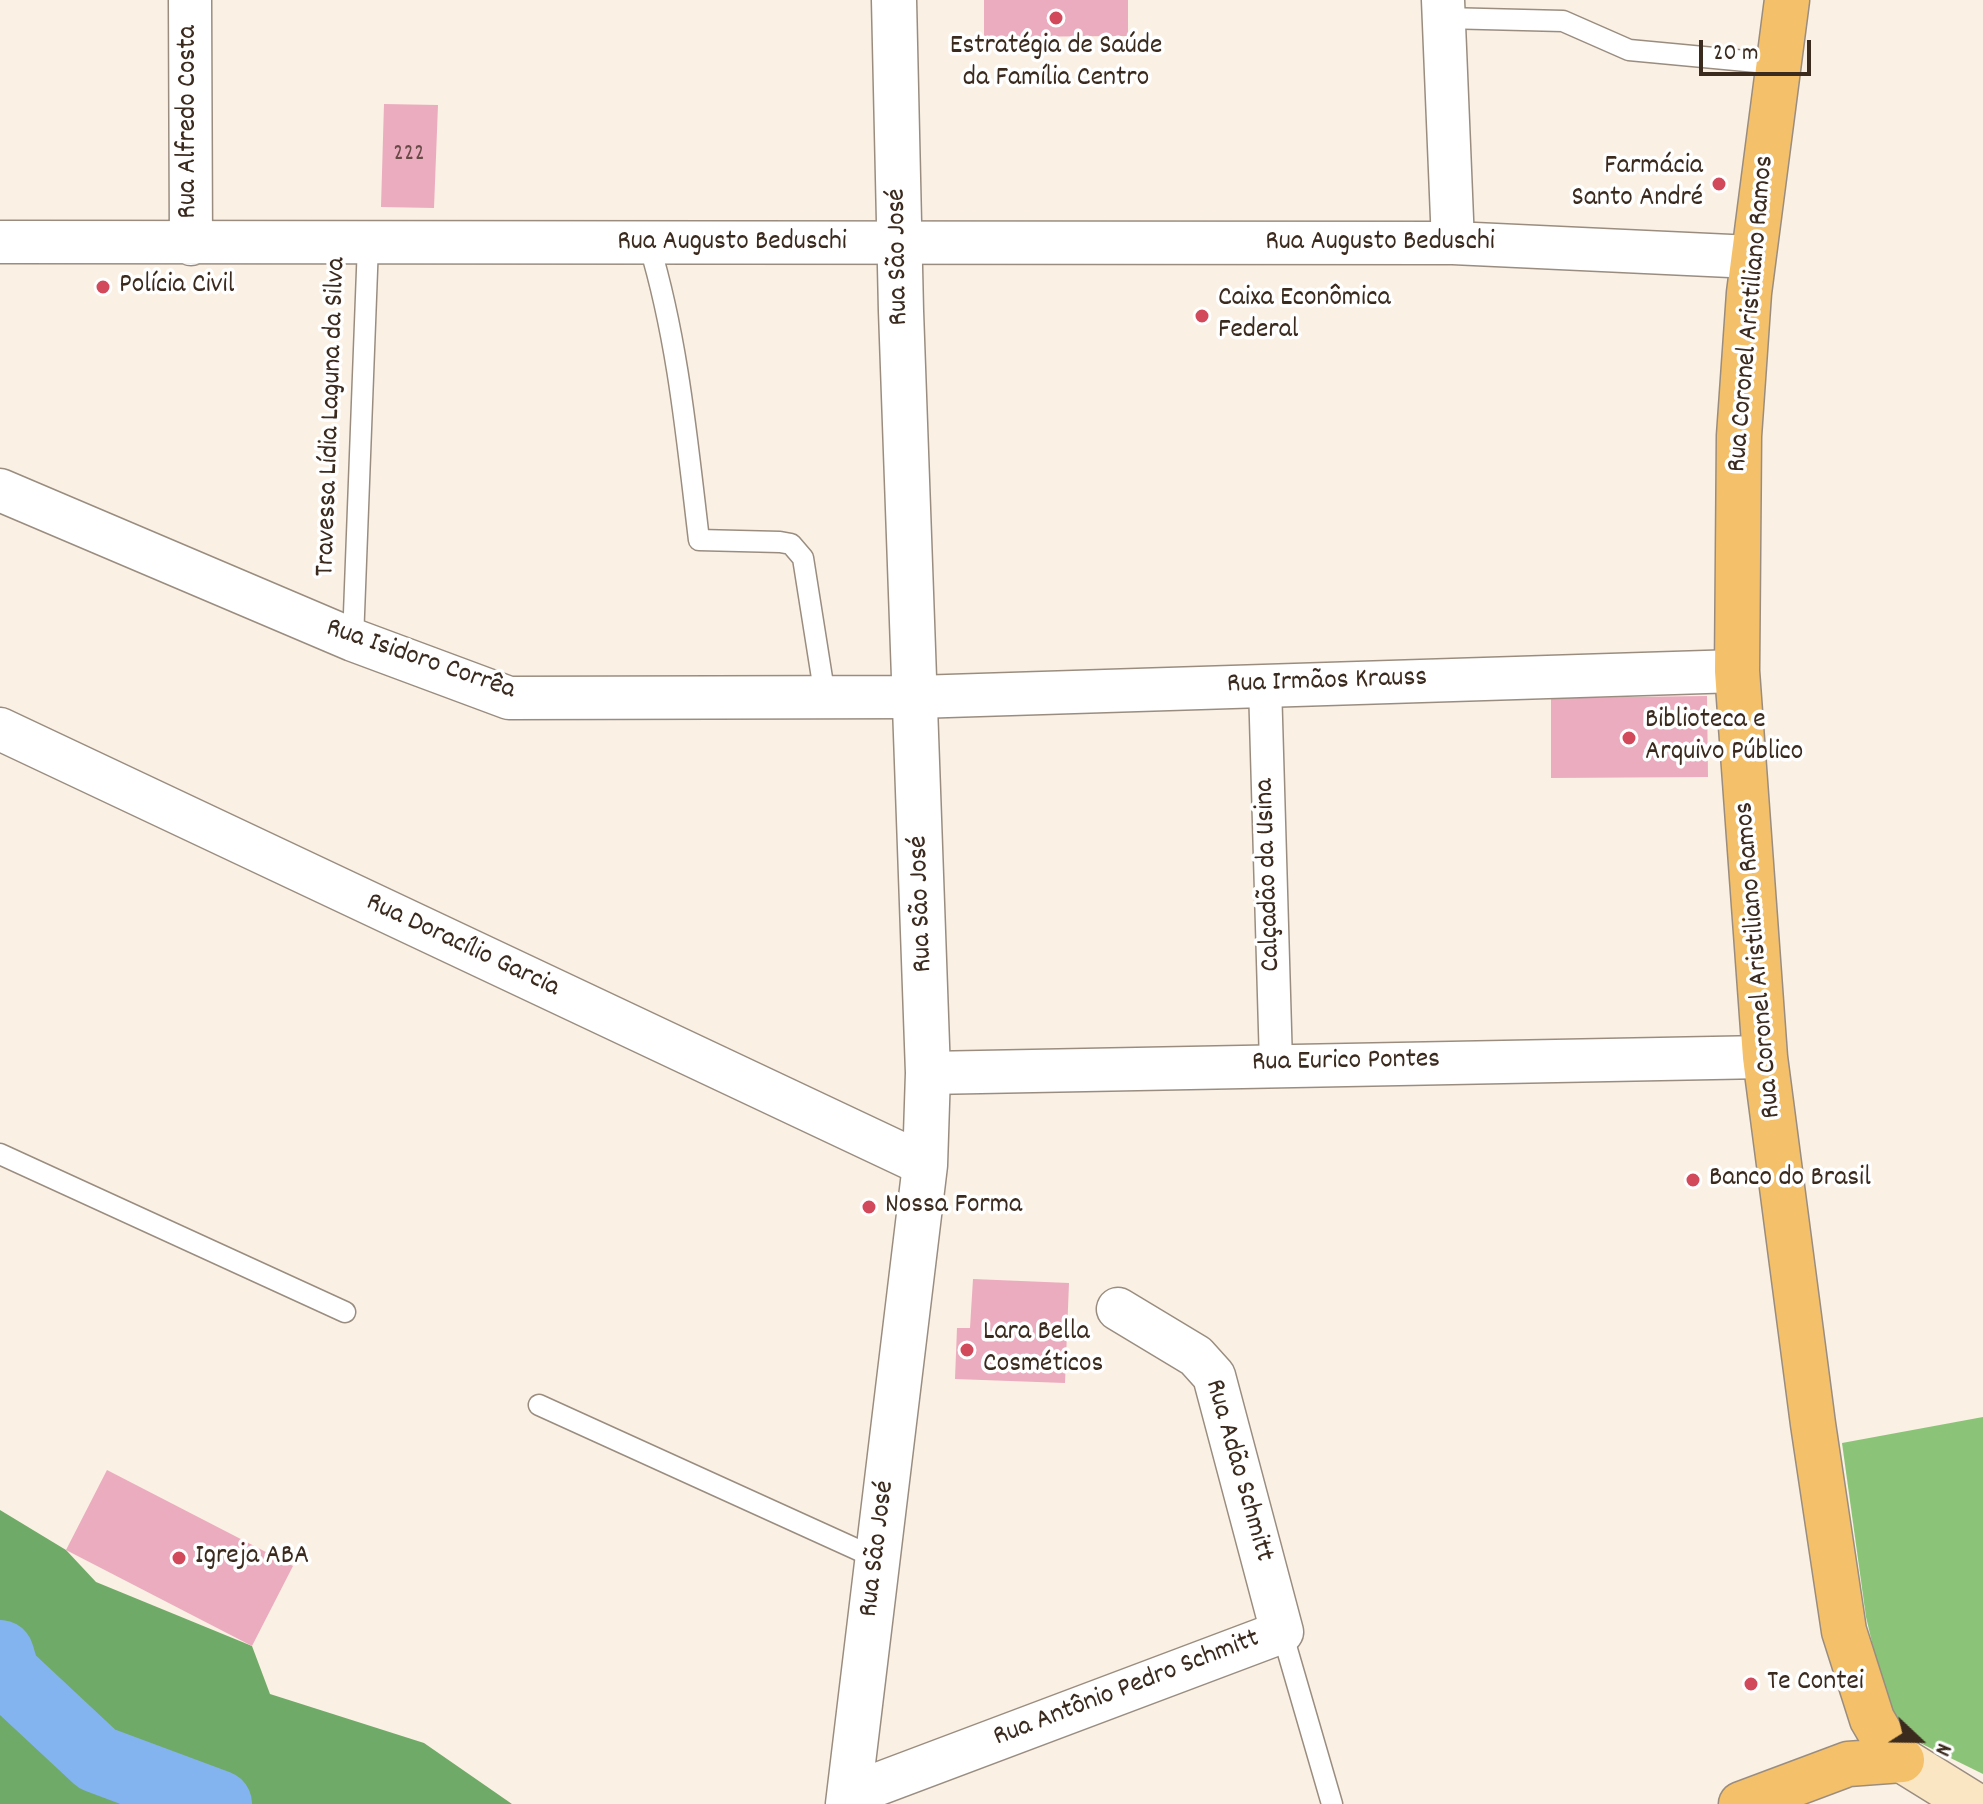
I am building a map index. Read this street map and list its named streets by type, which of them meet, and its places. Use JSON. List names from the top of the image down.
{
  "streets": {
    "main road": ["Rua Coronel Aristiliano Ramos"],
    "street": [
      "Rua Alfredo Costa",
      "Rua Augusto Beduschi",
      "Rua São José",
      "Rua Isidoro Corrêa",
      "Rua Irmãos Krauss",
      "Calçadão da Usina",
      "Rua Doracílio Garcia",
      "Rua Eurico Pontes",
      "Rua Adão Schmitt",
      "Rua Antônio Pedro Schmitt"
    ],
    "lane": ["Travessa Lídia Laguna da Silva"]
  },
  "crossings": [
    ["Rua Alfredo Costa", "Rua Augusto Beduschi"],
    ["Rua Augusto Beduschi", "Rua São José"],
    ["Rua Augusto Beduschi", "Rua Coronel Aristiliano Ramos"],
    ["Rua Augusto Beduschi", "Travessa Lídia Laguna da Silva"],
    ["Rua São José", "Rua Isidoro Corrêa"],
    ["Rua São José", "Rua Irmãos Krauss"],
    ["Rua São José", "Rua Doracílio Garcia"],
    ["Rua São José", "Rua Eurico Pontes"],
    ["Rua São José", "Rua Antônio Pedro Schmitt"],
    ["Rua Coronel Aristiliano Ramos", "Rua Irmãos Krauss"],
    ["Rua Coronel Aristiliano Ramos", "Rua Eurico Pontes"],
    ["Travessa Lídia Laguna da Silva", "Rua Isidoro Corrêa"],
    ["Rua Isidoro Corrêa", "Rua Irmãos Krauss"],
    ["Rua Irmãos Krauss", "Calçadão da Usina"],
    ["Calçadão da Usina", "Rua Eurico Pontes"],
    ["Rua Adão Schmitt", "Rua Antônio Pedro Schmitt"]
  ],
  "places": [
    "Estratégia de Saúde da Família Centro",
    "Farmácia Santo André",
    "Polícia Civil",
    "Caixa Econômica Federal",
    "Biblioteca e Arquivo Público",
    "Banco do Brasil",
    "Nossa Forma",
    "Lara Bella Cosméticos",
    "Igreja ABA",
    "Te Contei"
  ],
  "house_numbers": ["222"],
  "scale_bar": "20 m",
  "north": "right"
}
